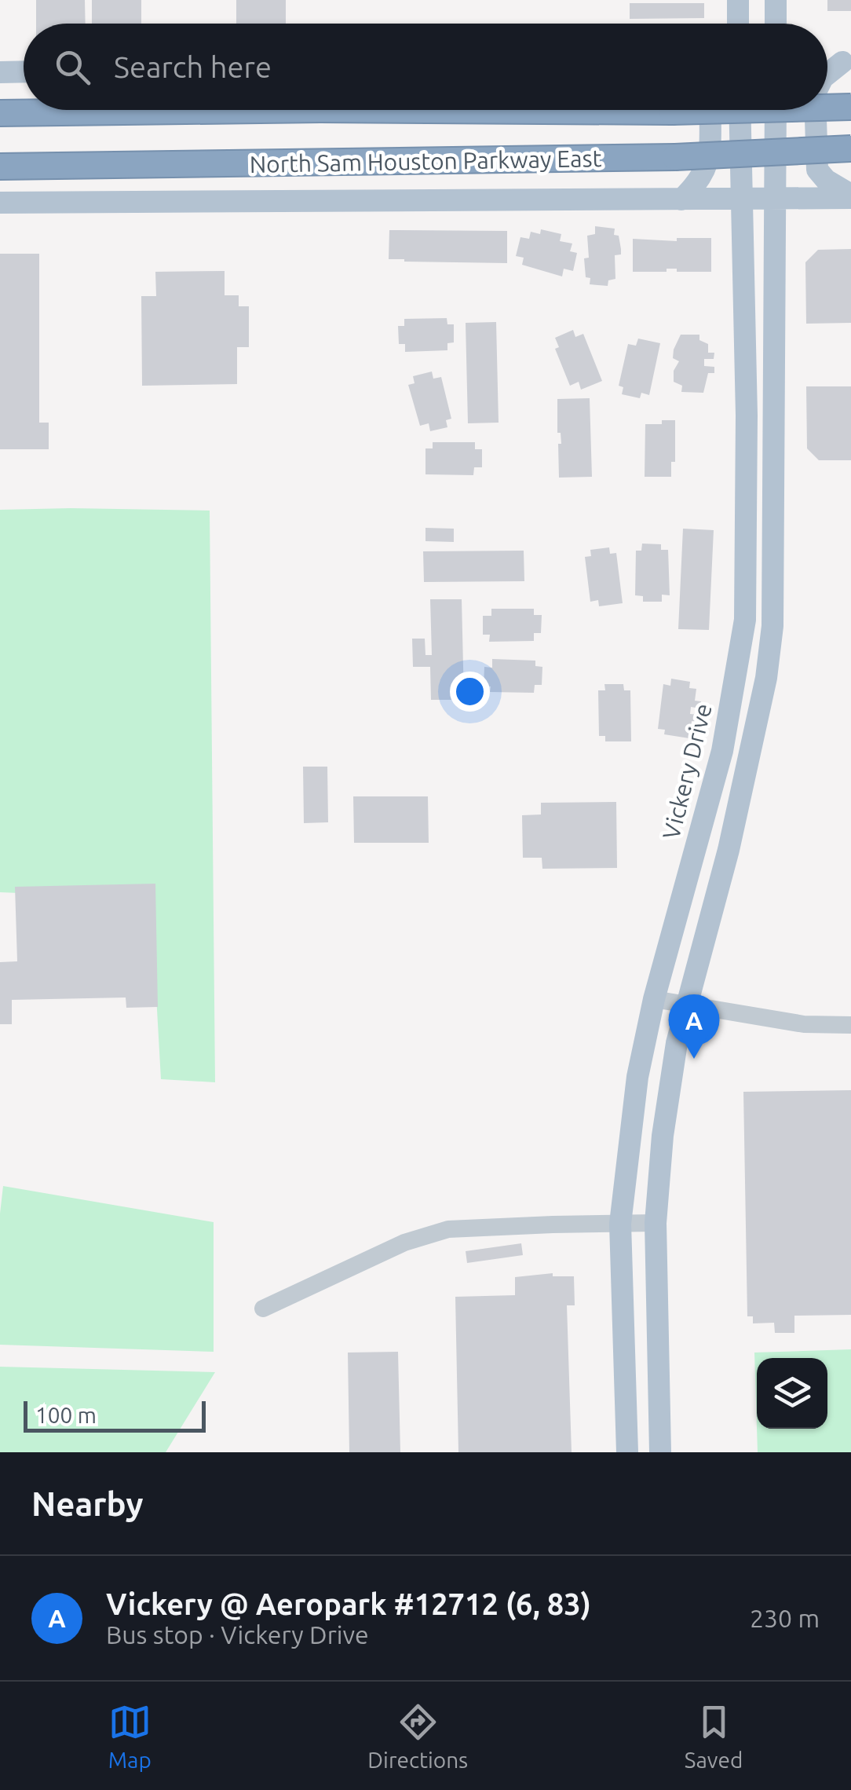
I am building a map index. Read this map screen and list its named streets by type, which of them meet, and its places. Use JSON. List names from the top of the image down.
{
  "streets": {
    "highway": ["North Sam Houston Parkway East"],
    "main road": ["Vickery Drive"]
  },
  "crossings": [
    ["North Sam Houston Parkway East", "Vickery Drive"]
  ],
  "scale_bar": "100 m",
  "page": {
    "search": "Search here",
    "pins": "A",
    "scale": "100 m",
    "heading": "Nearby",
    "list": [
      {
        "mark": "A",
        "name": "Vickery @ Aeropark #12712 (6, 83)",
        "note": "Bus stop · Vickery Drive",
        "value": "230 m"
      }
    ],
    "nav": ["Map", "Directions", "Saved"]
  }
}
